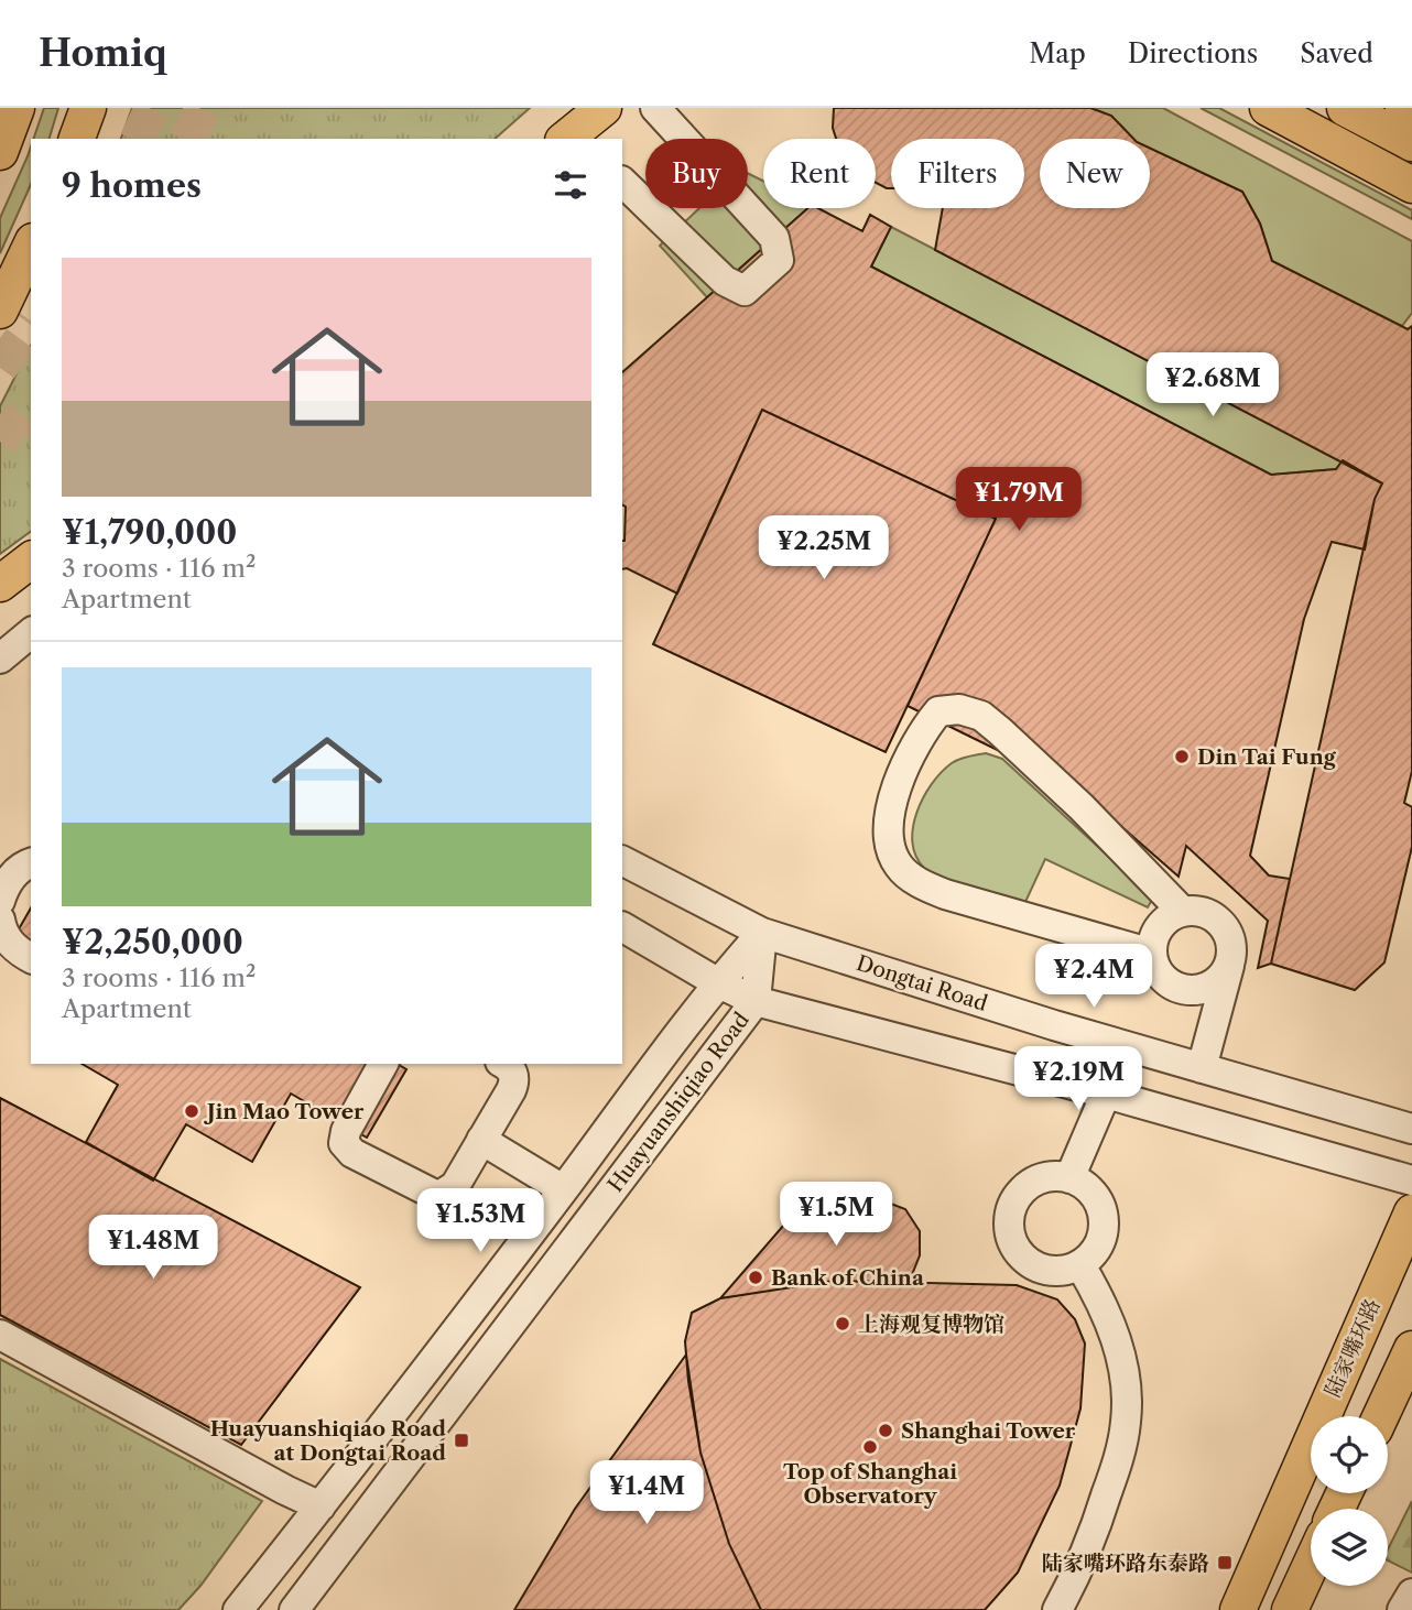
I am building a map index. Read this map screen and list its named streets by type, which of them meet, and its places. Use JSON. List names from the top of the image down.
{
  "streets": {
    "main road": ["陆家嘴环路"],
    "street": ["Dongtai Road", "Huayuanshiqiao Road"]
  },
  "crossings": [
    ["Dongtai Road", "Huayuanshiqiao Road"]
  ],
  "places": {
    "other": [
      "Din Tai Fung",
      "Jin Mao Tower",
      "Bank of China",
      "上海观复博物馆",
      "Shanghai Tower",
      "Top of Shanghai Observatory"
    ],
    "transit": ["Huayuanshiqiao Road at Dongtai Road", "陆家嘴环路东泰路"]
  },
  "page": {
    "header": "Homiq",
    "nav": ["Map", "Directions", "Saved"],
    "chip": [
      "Buy",
      "Rent",
      "Filters",
      "New"
    ],
    "heading": "9 homes",
    "list": [
      {
        "name": "¥1,790,000",
        "note": "3 rooms · 116 m² · Apartment"
      },
      {
        "name": "¥2,250,000",
        "note": "3 rooms · 116 m² · Apartment"
      }
    ],
    "price": [
      "¥2.68M",
      "¥1.79M",
      "¥2.25M",
      "¥2.4M",
      "¥2.19M",
      "¥1.5M",
      "¥1.53M",
      "¥1.48M",
      "¥1.4M"
    ]
  }
}
